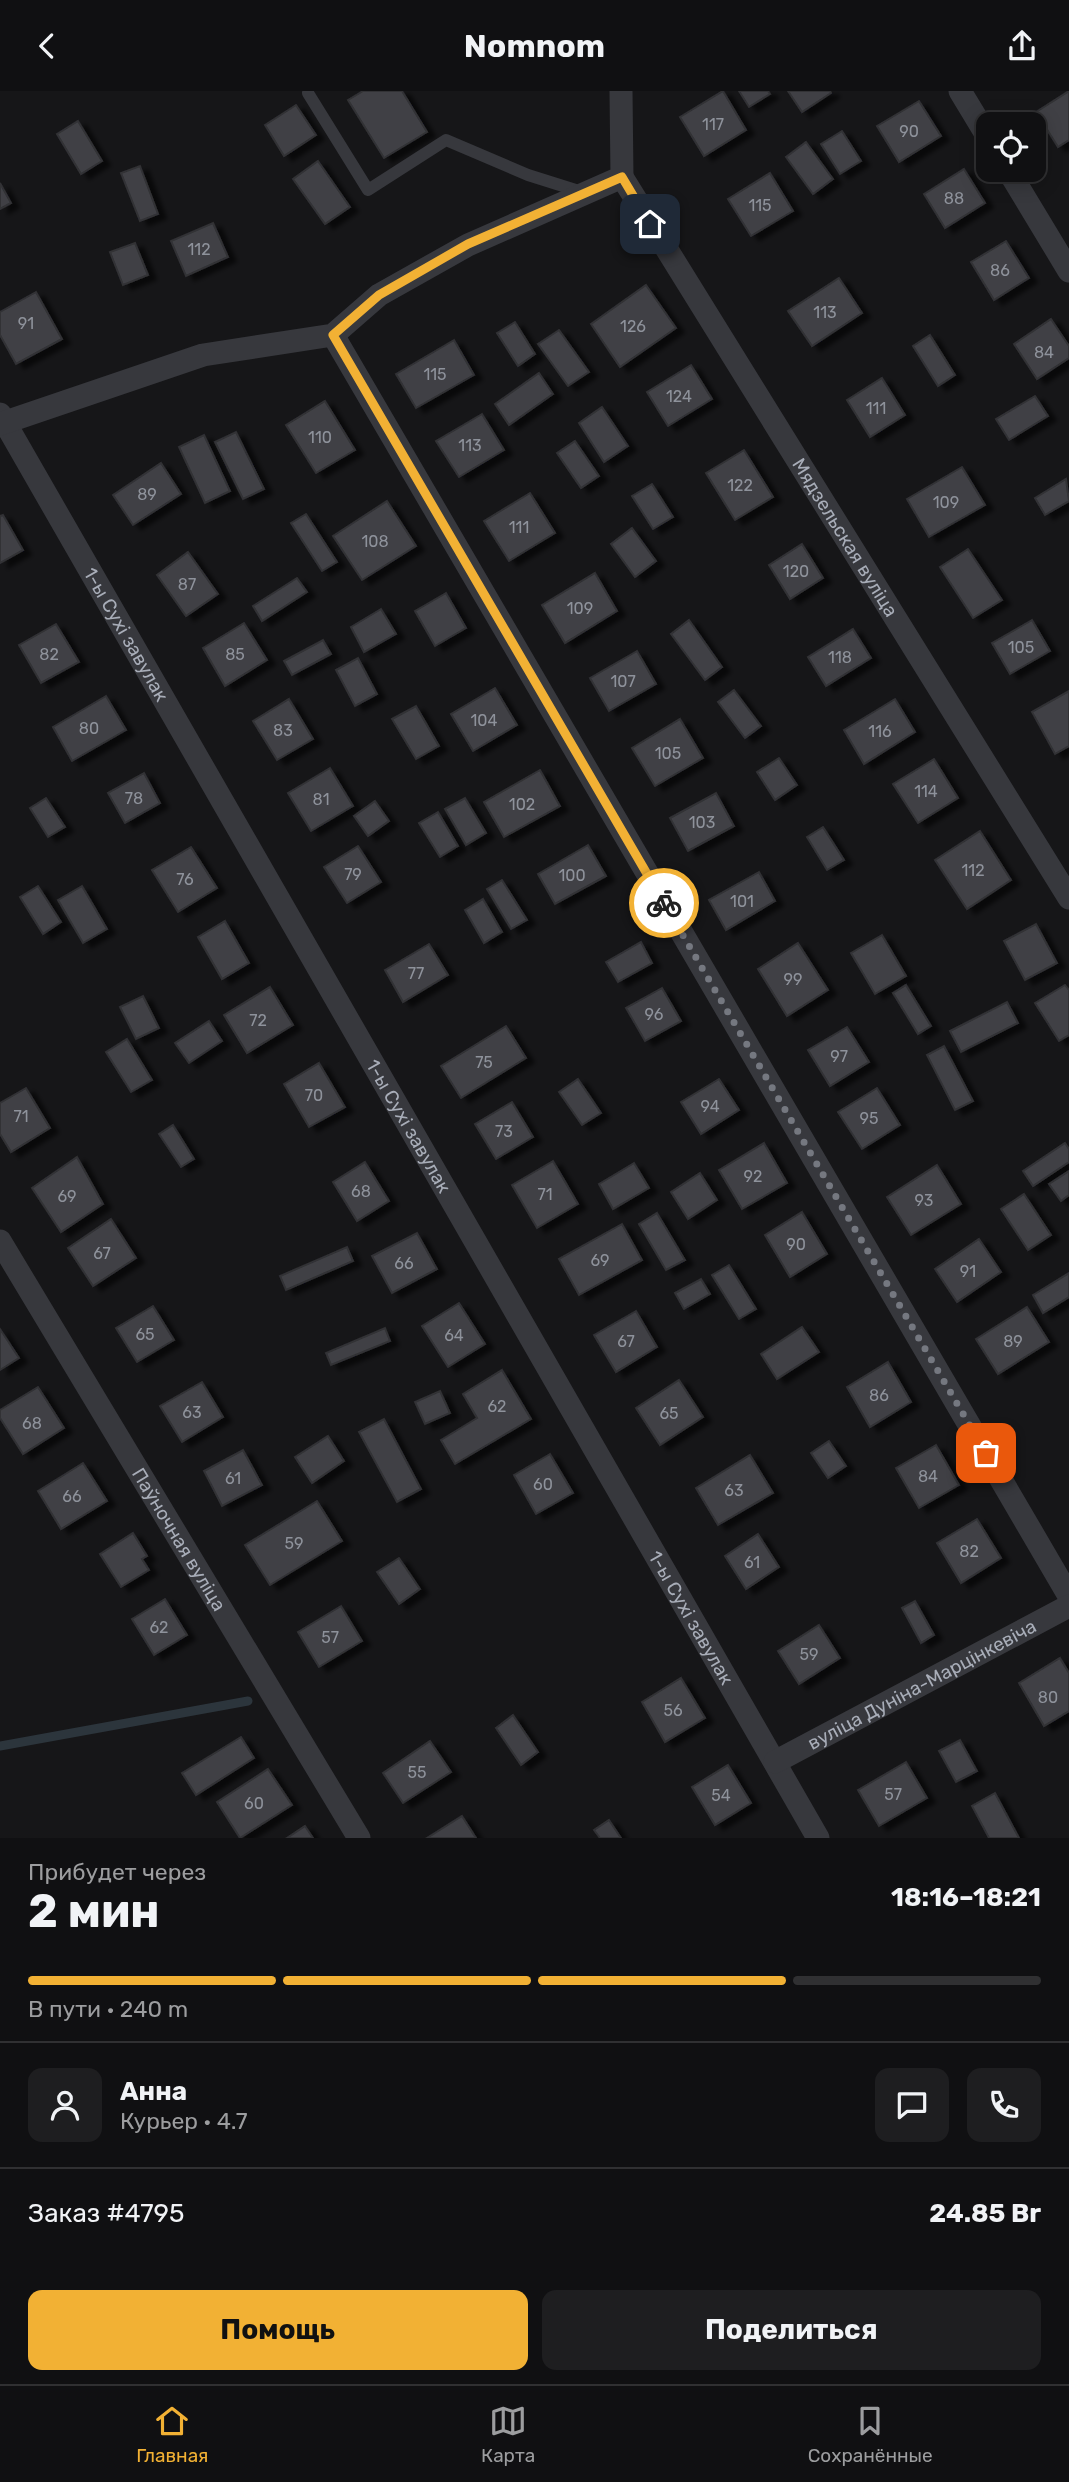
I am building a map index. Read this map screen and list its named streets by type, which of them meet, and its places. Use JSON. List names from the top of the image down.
{
  "streets": {
    "street": [
      "Мядзельская вуліца",
      "1-ы Сухі завулак",
      "Паўночная вуліца",
      "вуліца Дуніна-Марцінкевіча"
    ]
  },
  "crossings": [
    ["1-ы Сухі завулак", "вуліца Дуніна-Марцінкевіча"]
  ],
  "house_numbers": [
    "117",
    "90",
    "88",
    "115",
    "112",
    "86",
    "113",
    "91",
    "126",
    "84",
    "115",
    "124",
    "111",
    "110",
    "113",
    "122",
    "89",
    "109",
    "111",
    "108",
    "120",
    "87",
    "109",
    "105",
    "82",
    "85",
    "118",
    "107",
    "104",
    "80",
    "83",
    "116",
    "105",
    "114",
    "78",
    "81",
    "102",
    "103",
    "112",
    "79",
    "100",
    "76",
    "101",
    "77",
    "99",
    "96",
    "72",
    "97",
    "75",
    "70",
    "94",
    "71",
    "95",
    "73",
    "92",
    "68",
    "71",
    "69",
    "93",
    "90",
    "67",
    "69",
    "66",
    "91",
    "65",
    "64",
    "67",
    "89",
    "86",
    "62",
    "63",
    "65",
    "68",
    "84",
    "61",
    "60",
    "63",
    "66",
    "59",
    "82",
    "61",
    "62",
    "57",
    "59",
    "80",
    "56",
    "55",
    "57",
    "54",
    "60"
  ],
  "page": {
    "header": "Nomnom",
    "heading": ["2 мин", "Прибудет через", "18:16–18:21"],
    "panel": [
      "Анна",
      "Курьер · 4.7",
      "Заказ #4795",
      "24.85 Br"
    ],
    "bar": "В пути · 240 m",
    "buttons": ["Помощь", "Поделиться"],
    "tabs": ["Главная", "Карта", "Сохранённые"]
  }
}
